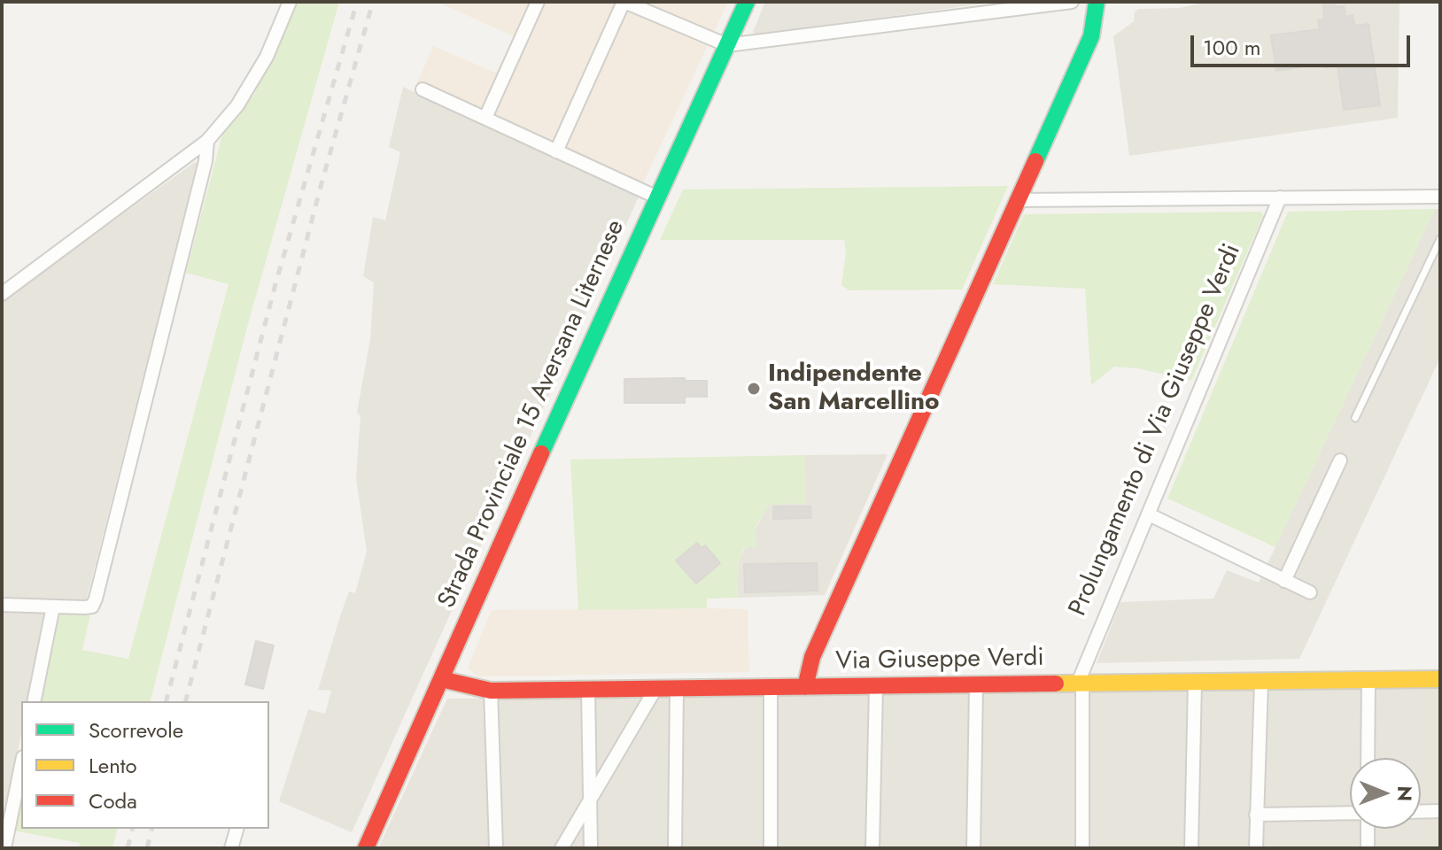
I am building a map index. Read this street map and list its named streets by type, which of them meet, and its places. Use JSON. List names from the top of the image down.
{
  "streets": {
    "street": ["Strada Provinciale 15 Aversana Liternese", "Prolungamento di Via Giuseppe Verdi", "Via Giuseppe Verdi"]
  },
  "crossings": [
    ["Strada Provinciale 15 Aversana Liternese", "Via Giuseppe Verdi"],
    ["Prolungamento di Via Giuseppe Verdi", "Via Giuseppe Verdi"]
  ],
  "places": ["Indipendente San Marcellino"],
  "legend": ["Scorrevole", "Lento", "Coda"],
  "scale_bar": "100 m",
  "north": "right"
}
